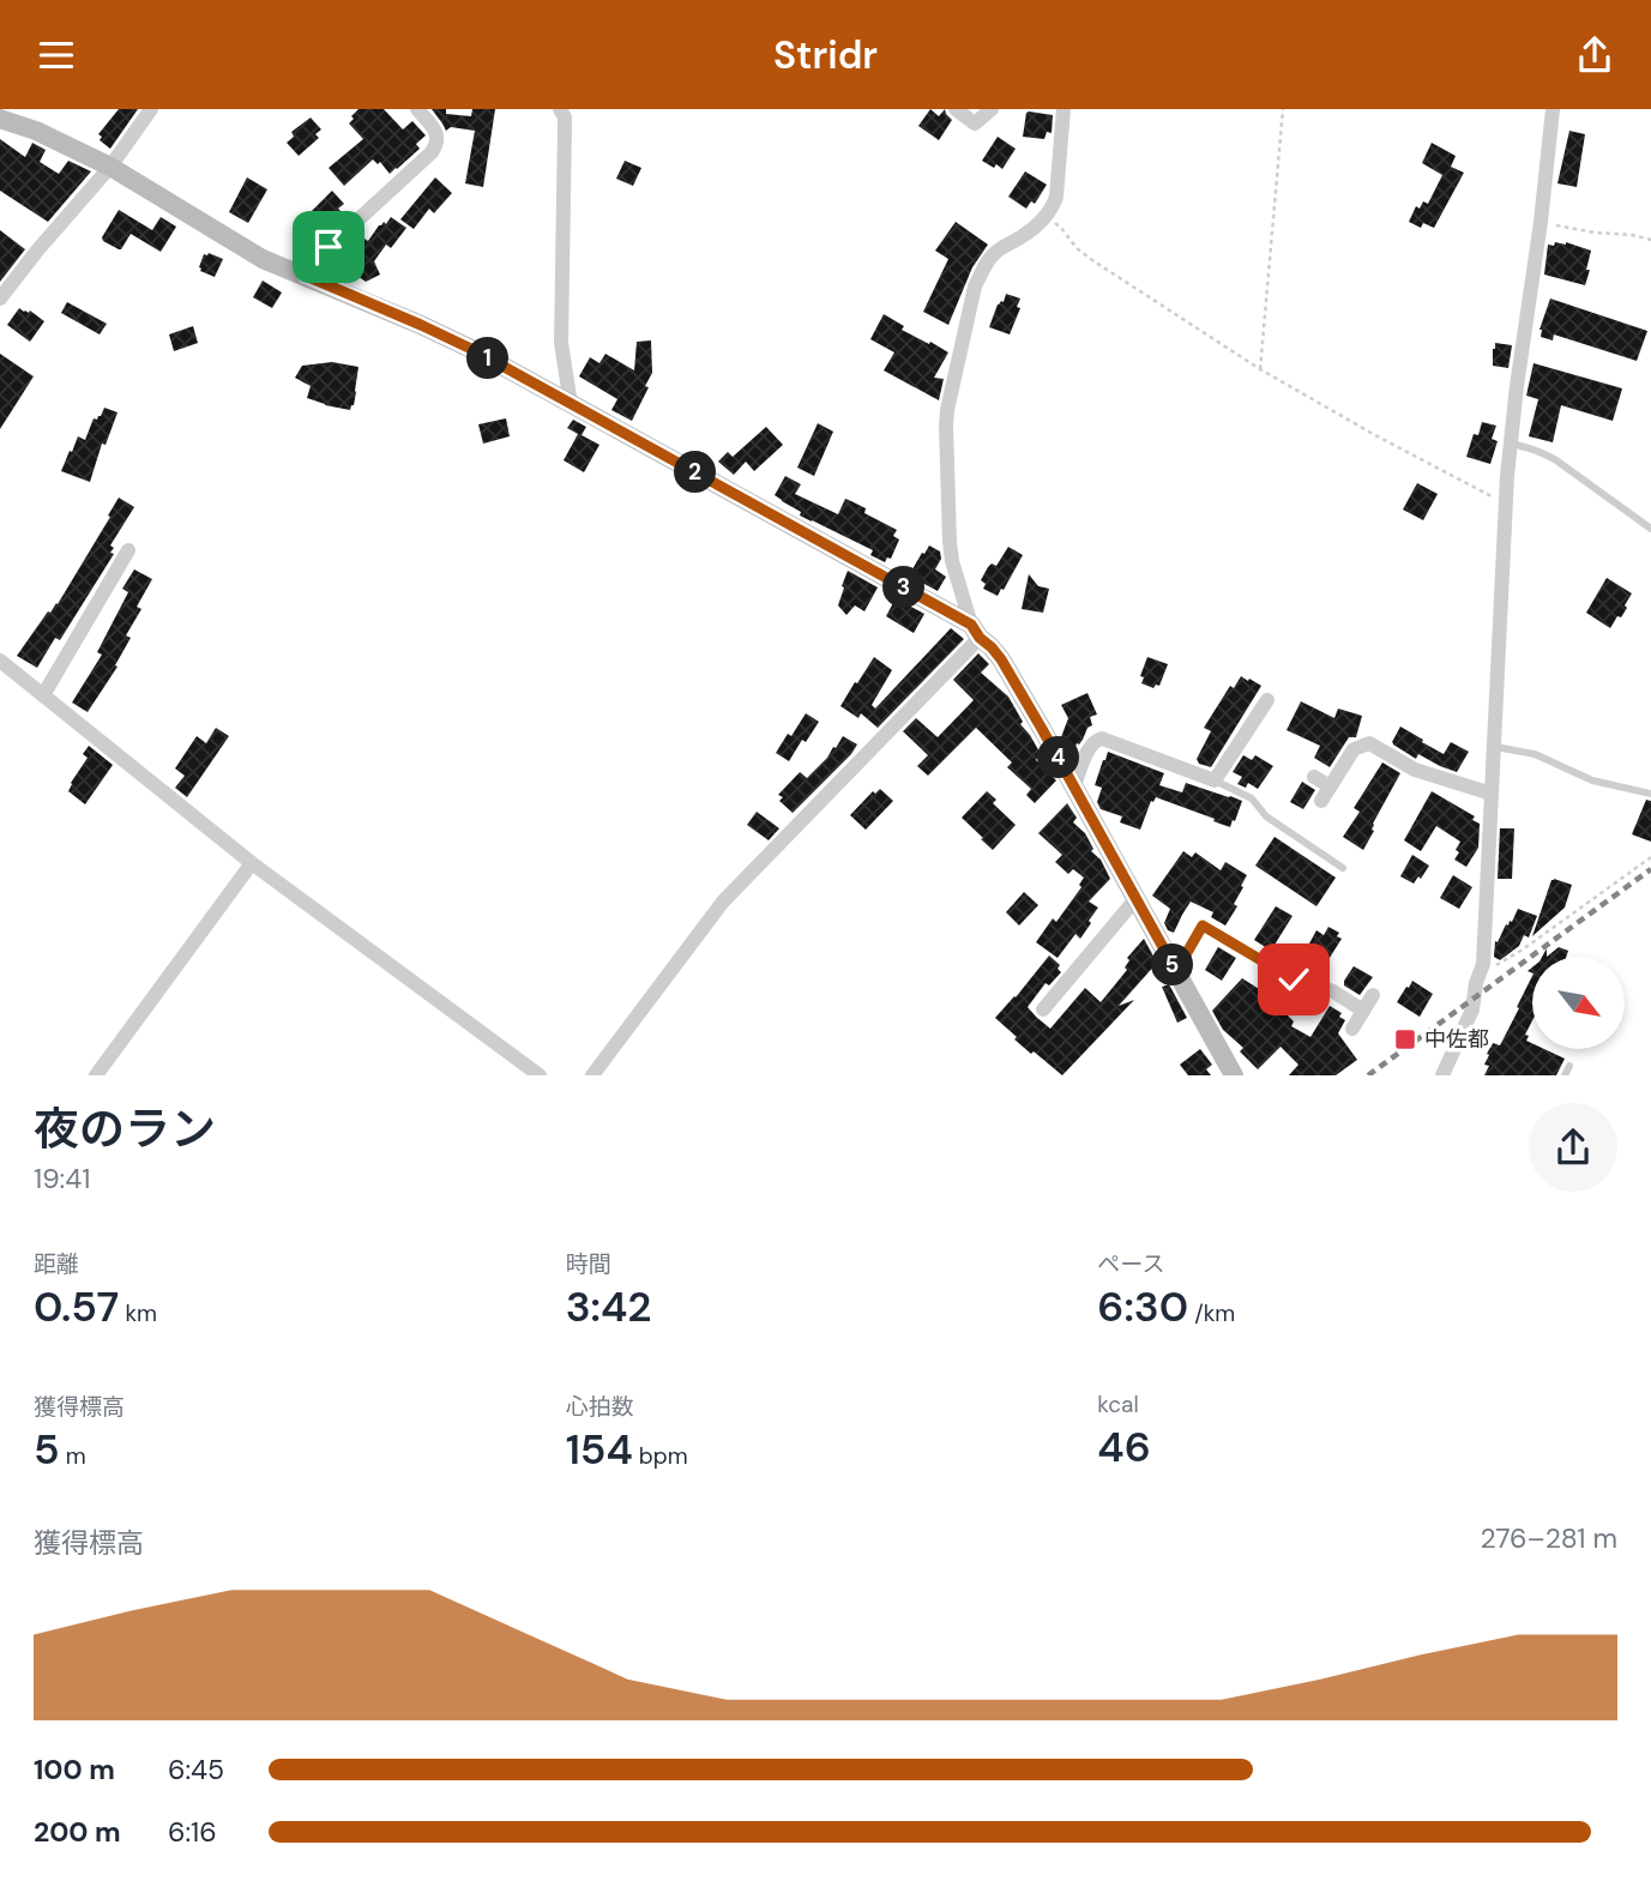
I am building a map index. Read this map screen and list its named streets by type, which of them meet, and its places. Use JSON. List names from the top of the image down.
{
  "places": {
    "transit": ["中佐都"]
  },
  "north": "bottom right",
  "page": {
    "header": "Stridr",
    "pins": [
      "1",
      "2",
      "3",
      "4",
      "5"
    ],
    "heading": ["夜のラン", "19:41"],
    "stats": [
      ["距離", "0.57 km"],
      ["時間", "3:42"],
      ["ペース", "6:30 /km"],
      ["獲得標高", "5 m"],
      ["心拍数", "154 bpm"],
      ["kcal", "46"]
    ],
    "chart": ["獲得標高", "276–281 m"],
    "list": [
      {
        "name": "100 m",
        "note": "6:45"
      },
      {
        "name": "200 m",
        "note": "6:16"
      }
    ]
  }
}
